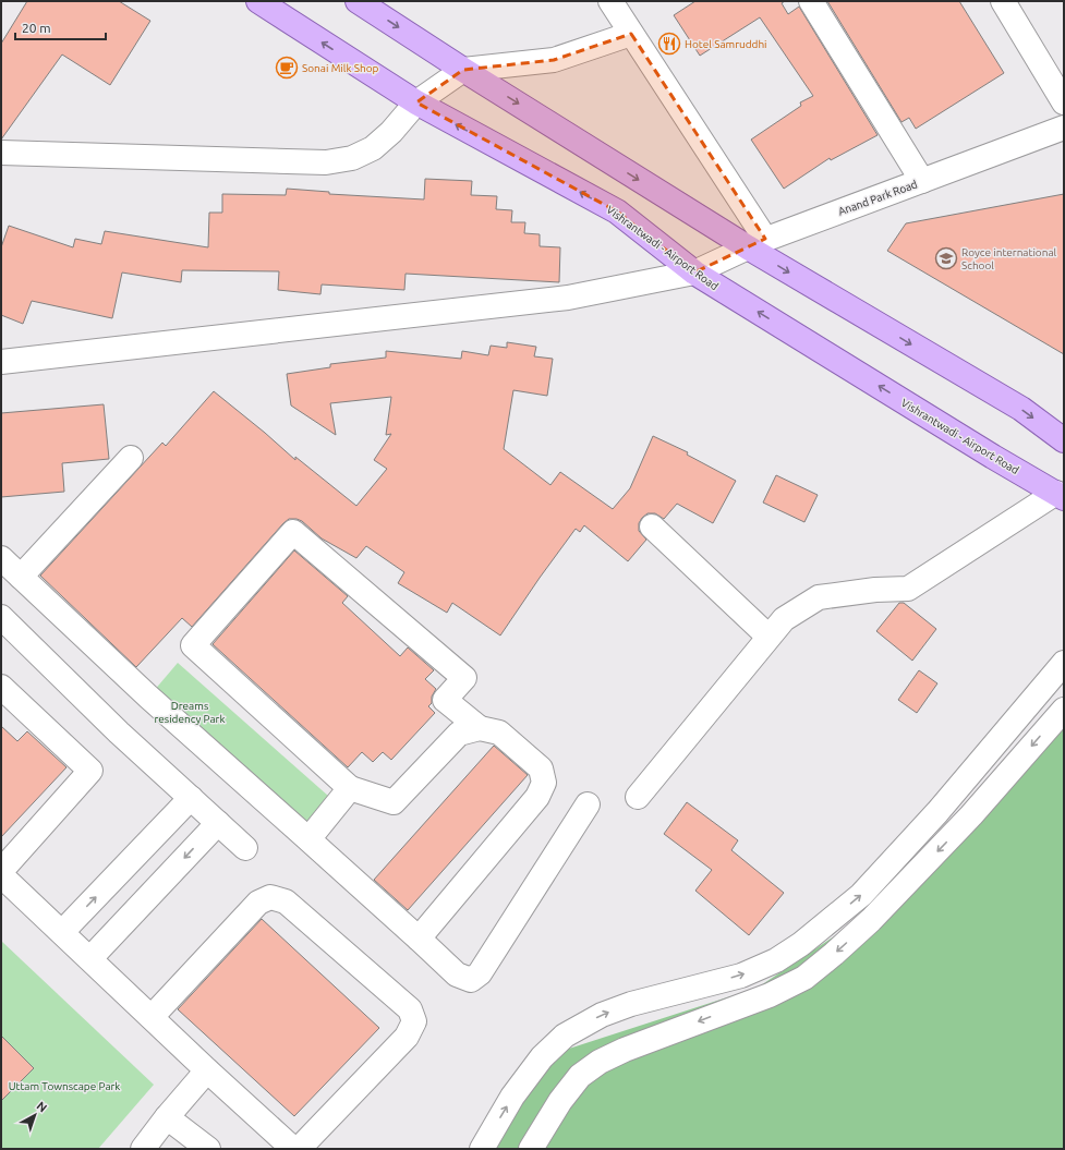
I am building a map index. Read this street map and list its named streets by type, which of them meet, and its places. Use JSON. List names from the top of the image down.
{
  "streets": {
    "main road": ["Vishrantwadi - Airport Road"],
    "street": ["Anand Park Road"]
  },
  "crossings": [
    ["Anand Park Road", "Vishrantwadi - Airport Road"]
  ],
  "parks": ["Dreams residency Park", "Uttam Townscape Park"],
  "places": {
    "restaurant": ["Hotel Samruddhi"],
    "cafe": ["Sonai Milk Shop"],
    "school or university": ["Royce international School"]
  },
  "scale_bar": "20 m",
  "north": "top right"
}
